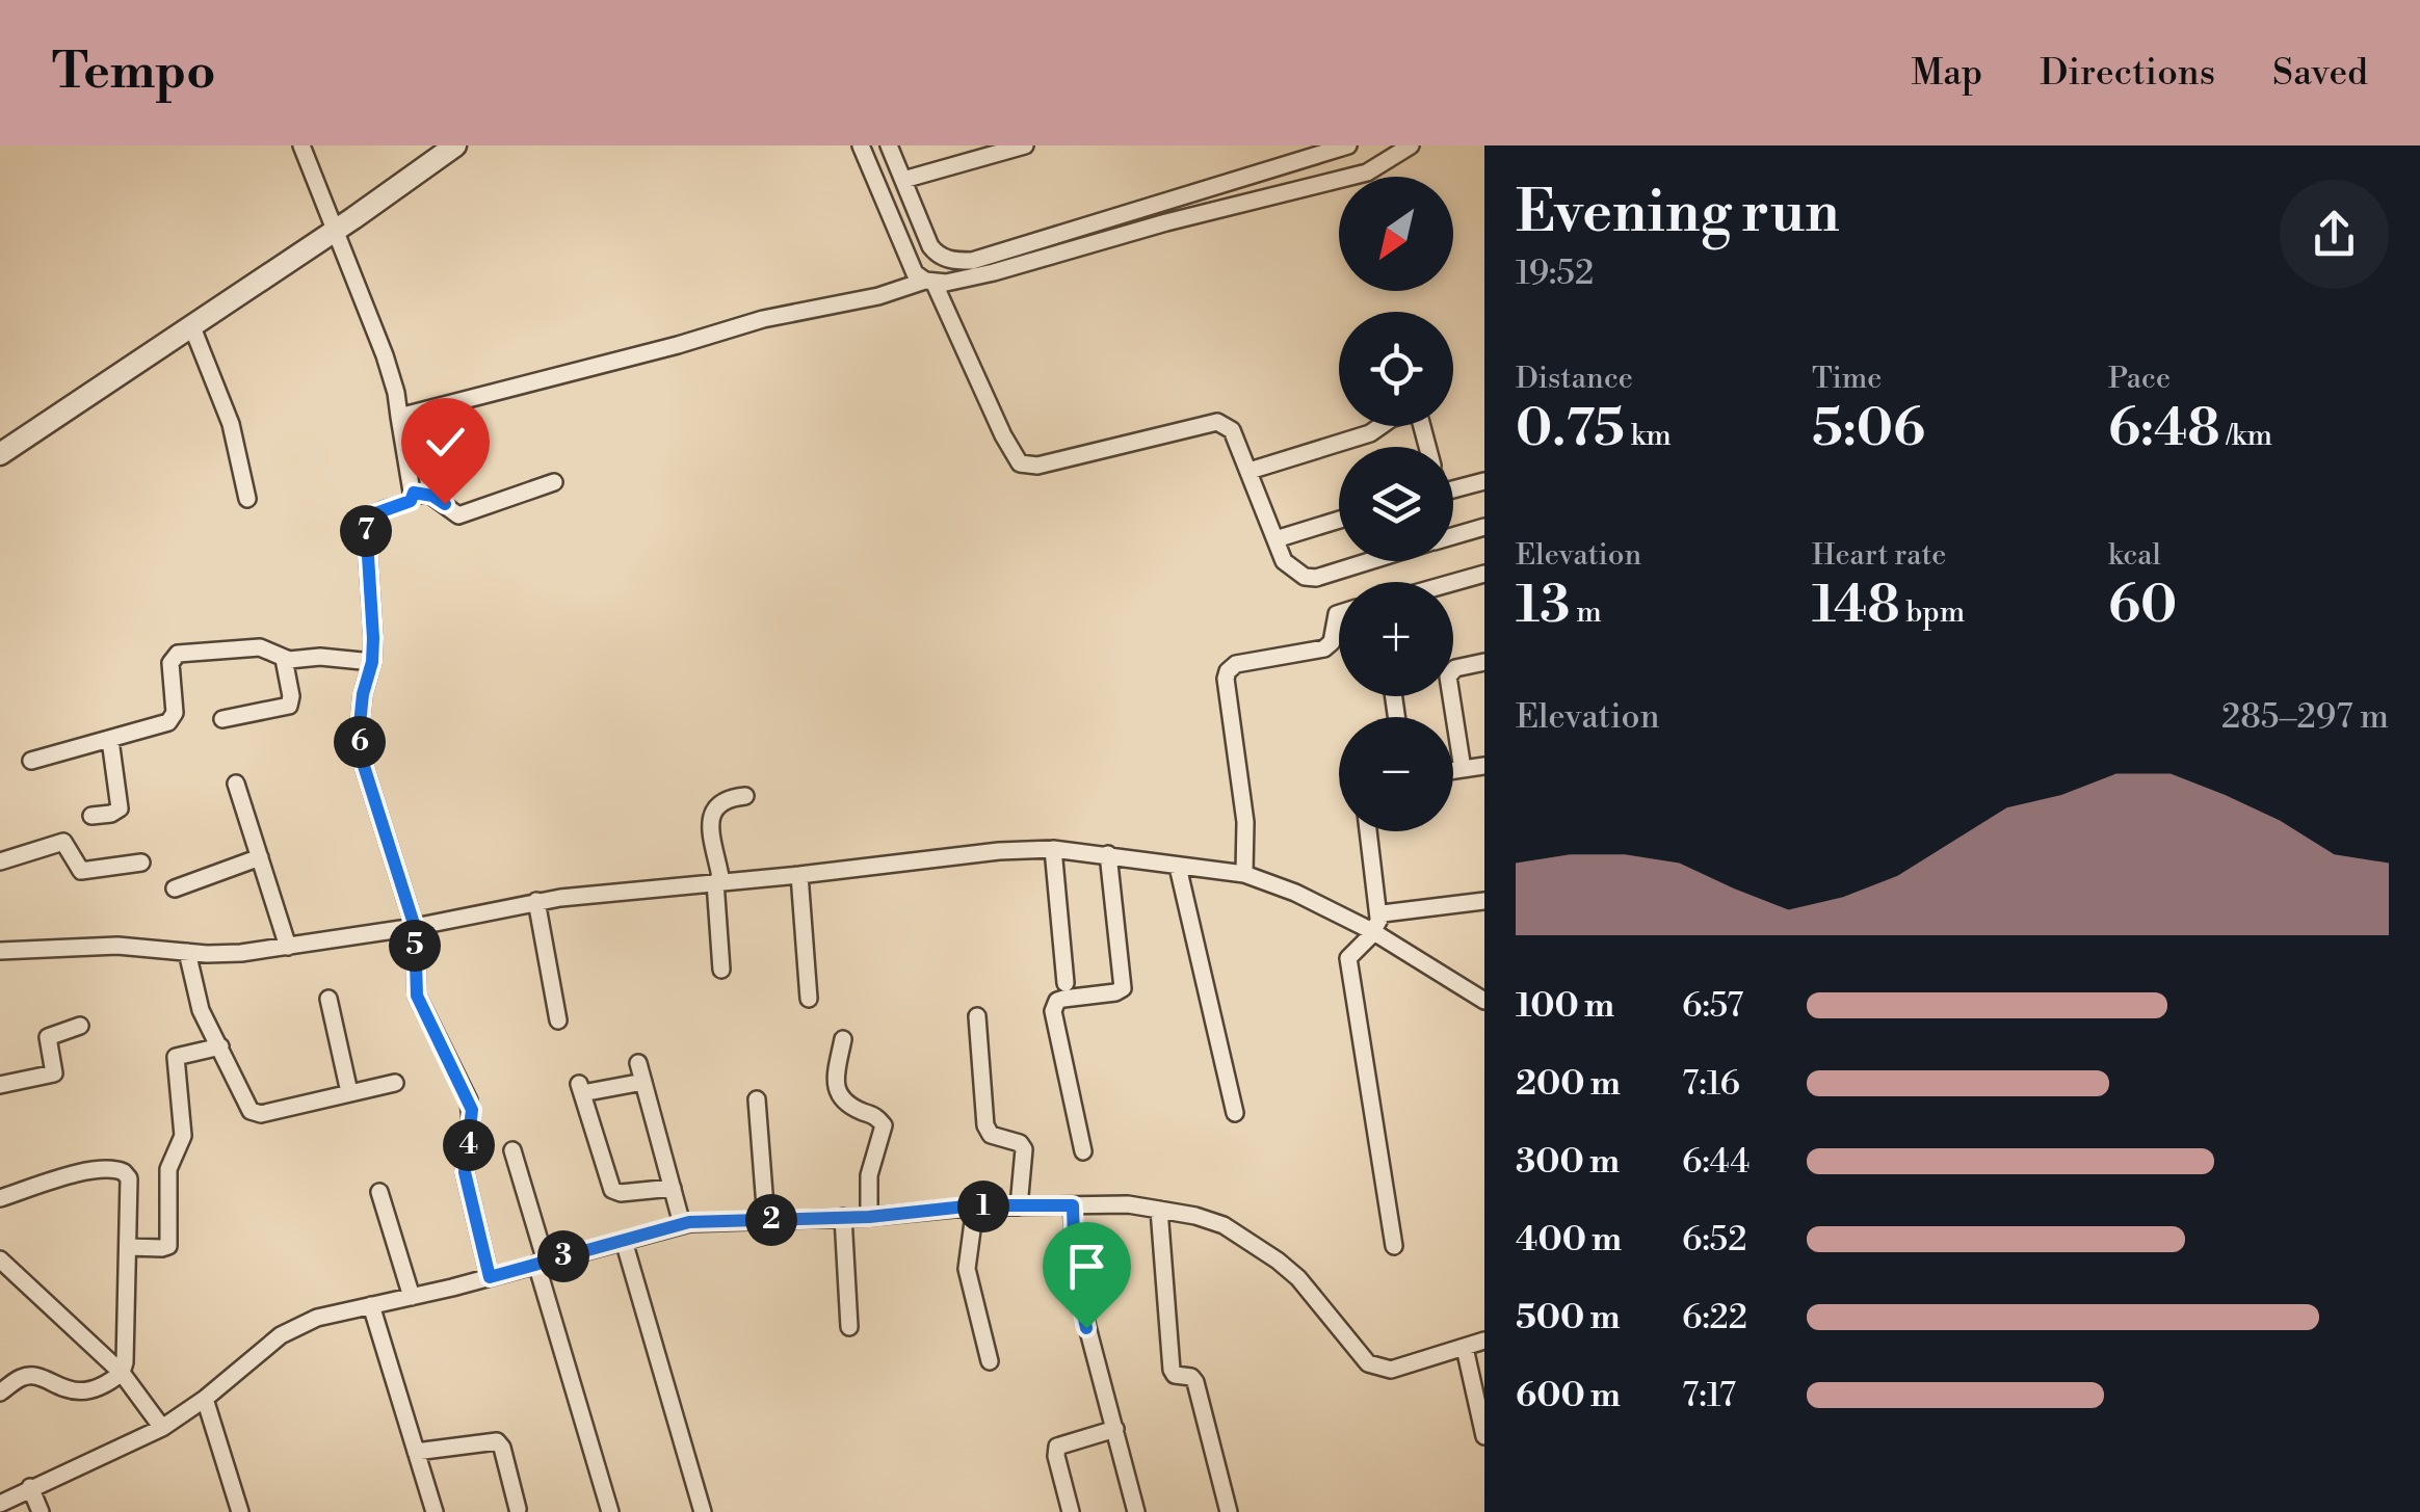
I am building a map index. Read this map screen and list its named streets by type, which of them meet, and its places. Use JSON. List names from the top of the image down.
{
  "north": "bottom left",
  "page": {
    "header": "Tempo",
    "nav": ["Map", "Directions", "Saved"],
    "heading": ["Evening run", "19:52"],
    "map_buttons": ["+", "−"],
    "stats": [
      ["Distance", "0.75 km"],
      ["Time", "5:06"],
      ["Pace", "6:48 /km"],
      ["Elevation", "13 m"],
      ["Heart rate", "148 bpm"],
      ["kcal", "60"]
    ],
    "pins": [
      "7",
      "6",
      "5",
      "4",
      "1",
      "2",
      "3"
    ],
    "chart": ["Elevation", "285–297 m"],
    "list": [
      {
        "name": "100 m",
        "note": "6:57"
      },
      {
        "name": "200 m",
        "note": "7:16"
      },
      {
        "name": "300 m",
        "note": "6:44"
      },
      {
        "name": "400 m",
        "note": "6:52"
      },
      {
        "name": "500 m",
        "note": "6:22"
      },
      {
        "name": "600 m",
        "note": "7:17"
      }
    ]
  }
}
